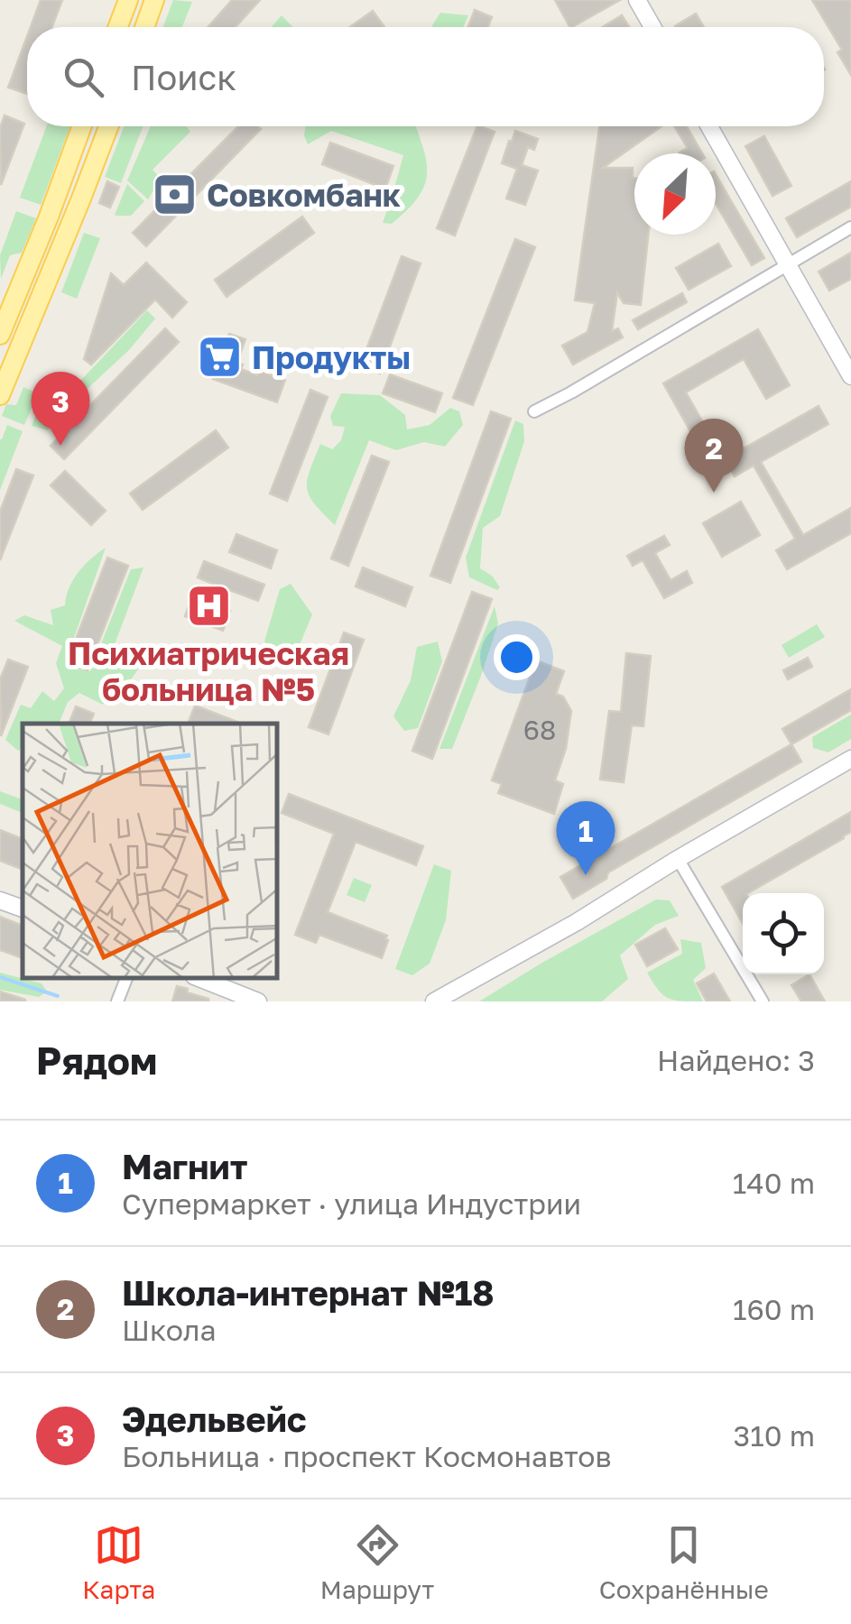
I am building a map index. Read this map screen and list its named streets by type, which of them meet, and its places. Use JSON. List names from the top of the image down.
{
  "places": {
    "bank": ["Совкомбанк"],
    "supermarket": ["Продукты"],
    "hospital": ["Психиатрическая больница №5"]
  },
  "house_numbers": ["68"],
  "north": "bottom left",
  "page": {
    "search": "Поиск",
    "pins": ["3", "2", "1"],
    "heading": ["Рядом", "Найдено: 3"],
    "list": [
      {
        "mark": "1",
        "name": "Магнит",
        "note": "Супермаркет · улица Индустрии",
        "value": "140 m"
      },
      {
        "mark": "2",
        "name": "Школа-интернат №18",
        "note": "Школа",
        "value": "160 m"
      },
      {
        "mark": "3",
        "name": "Эдельвейс",
        "note": "Больница · проспект Космонавтов",
        "value": "310 m"
      }
    ],
    "nav": ["Карта", "Маршрут", "Сохранённые"]
  }
}
